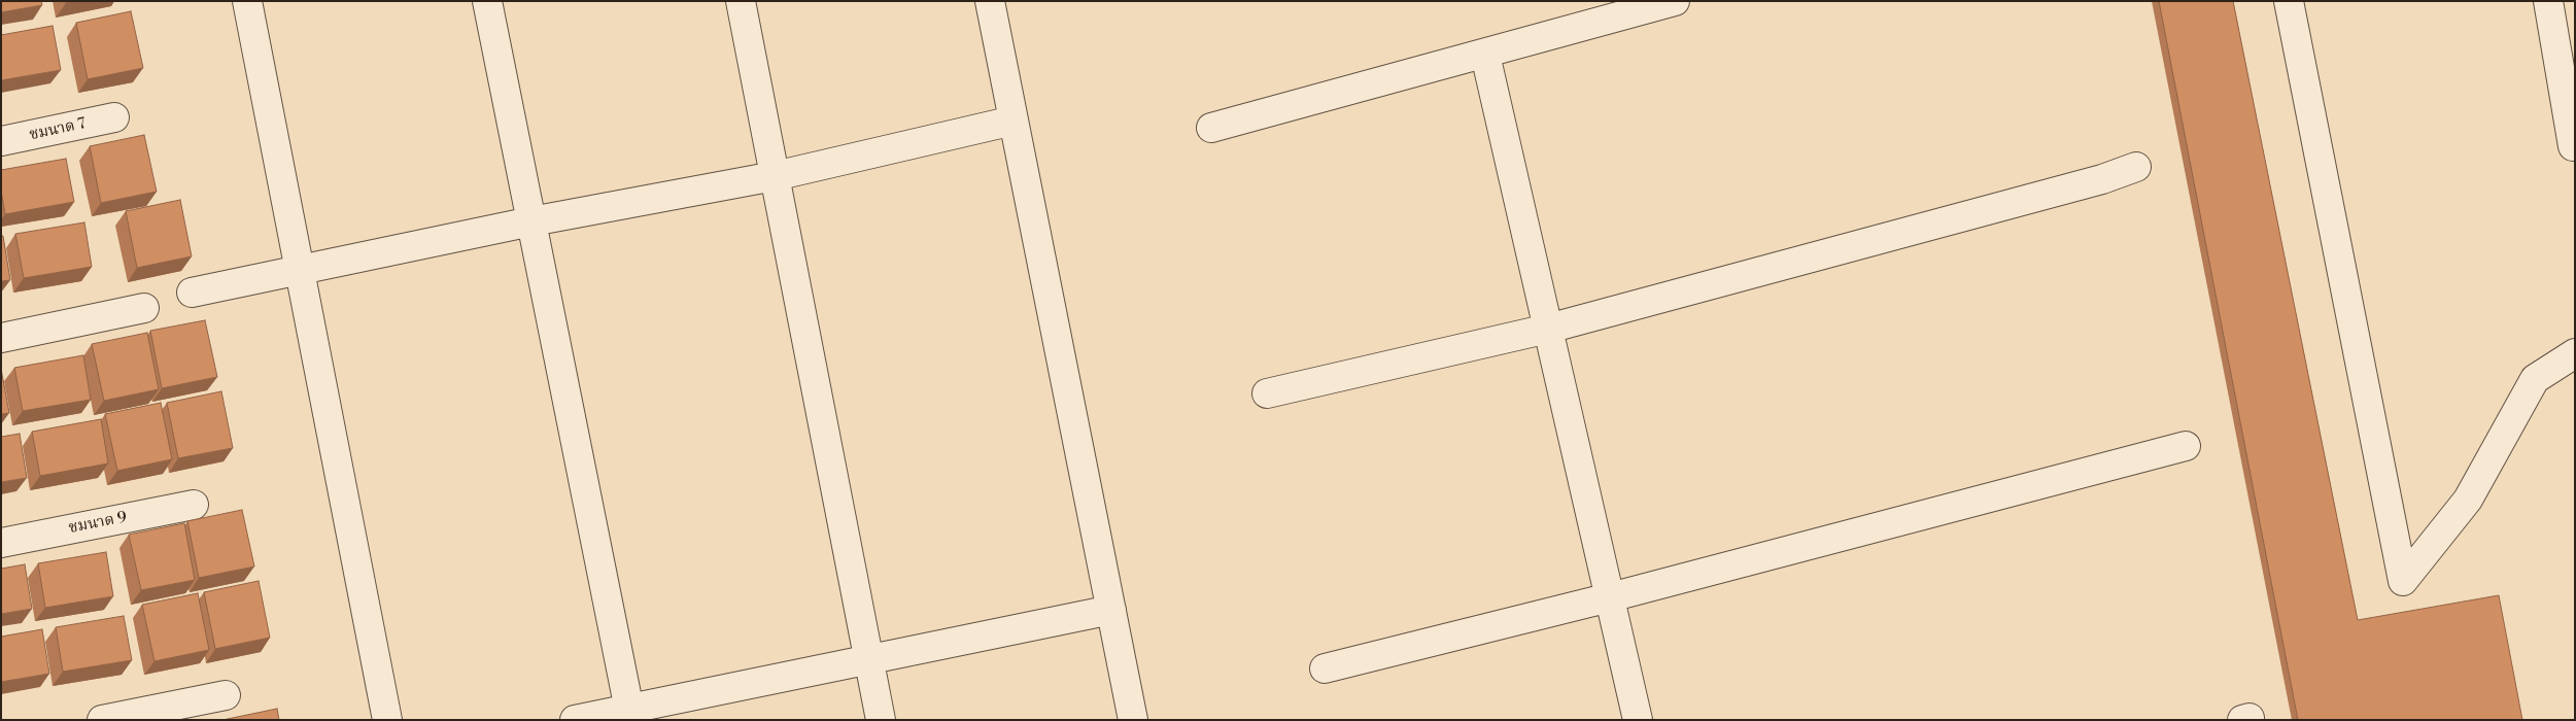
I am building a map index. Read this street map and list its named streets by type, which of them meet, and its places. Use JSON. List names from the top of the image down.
{
  "streets": {
    "street": ["ชมนาด 7", "ชมนาด 9"]
  }
}
